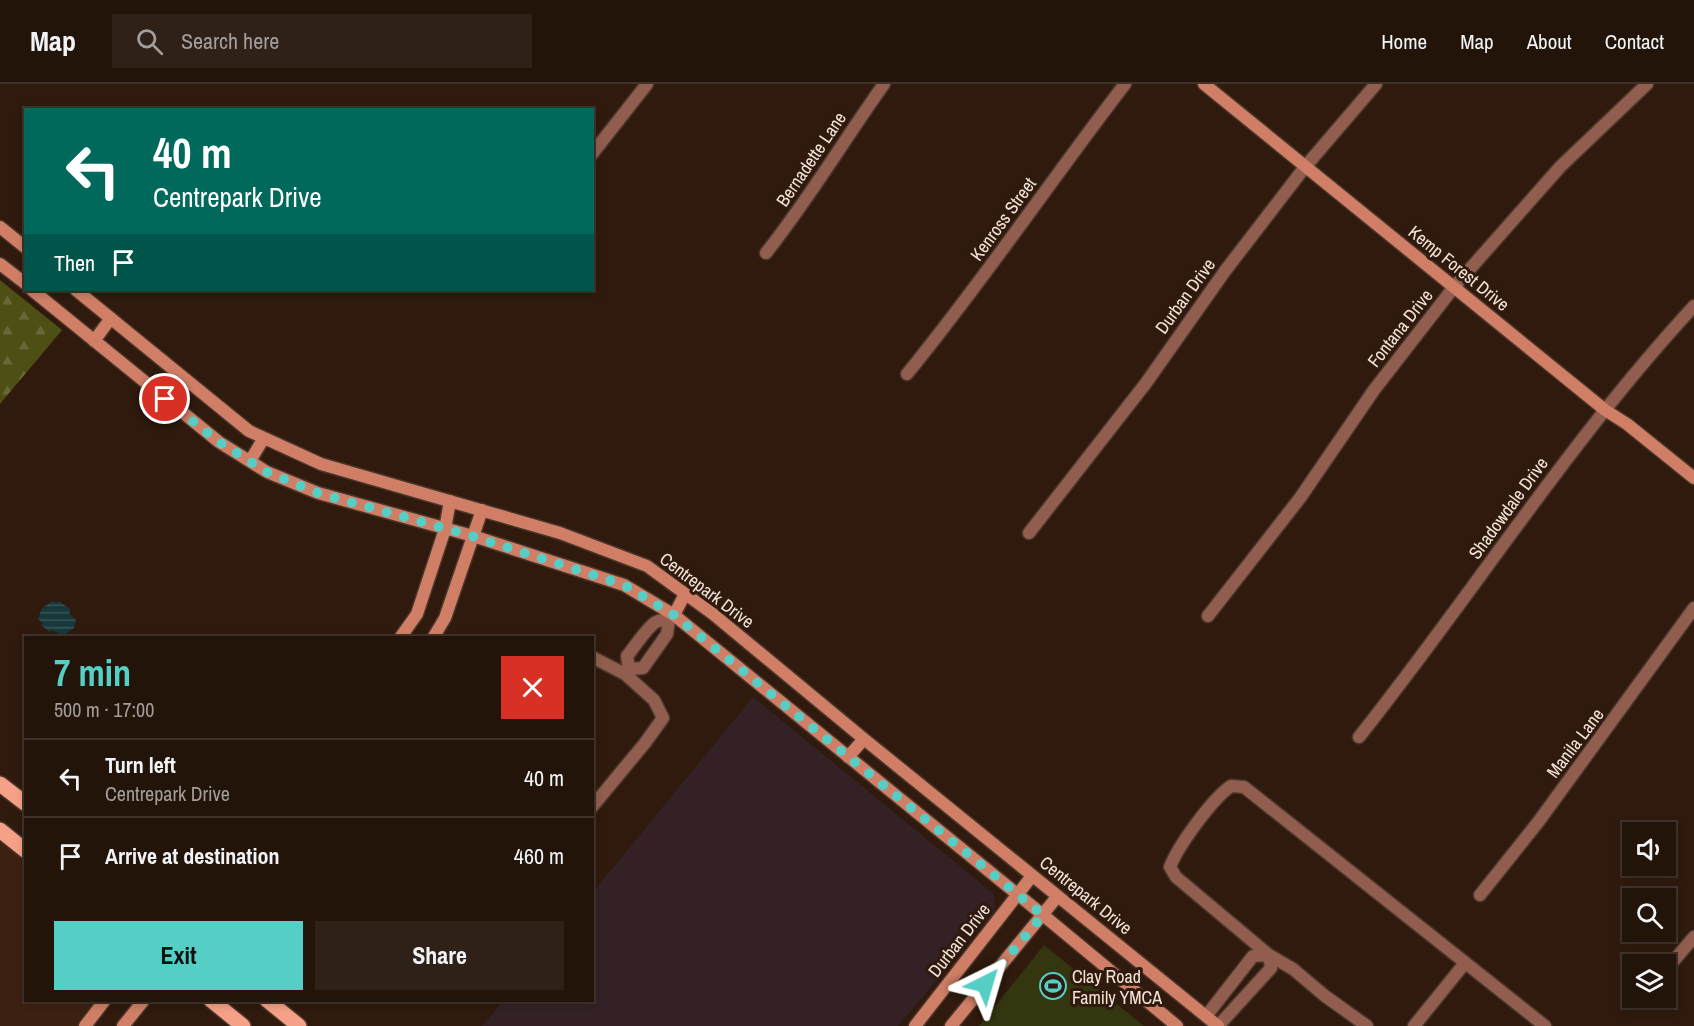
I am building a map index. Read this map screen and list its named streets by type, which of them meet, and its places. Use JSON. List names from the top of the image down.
{
  "streets": {
    "street": [
      "Bernadette Lane",
      "Kenross Street",
      "Kemp Forest Drive",
      "Durban Drive",
      "Fontana Drive",
      "Shadowdale Drive",
      "Centrepark Drive",
      "Manila Lane"
    ]
  },
  "crossings": [
    ["Kemp Forest Drive", "Durban Drive"],
    ["Kemp Forest Drive", "Fontana Drive"],
    ["Kemp Forest Drive", "Shadowdale Drive"],
    ["Durban Drive", "Centrepark Drive"]
  ],
  "places": {
    "sports": ["Clay Road Family YMCA"]
  },
  "page": {
    "header": "Map",
    "search": "Search here",
    "nav": [
      "Home",
      "Map",
      "About",
      "Contact"
    ],
    "turn": ["40 m", "Centrepark Drive"],
    "then": "Then",
    "heading": ["7 min", "500 m · 17:00"],
    "list": [
      {
        "name": "Turn left",
        "note": "Centrepark Drive",
        "value": "40 m"
      },
      {
        "name": "Arrive at destination",
        "value": "460 m"
      }
    ],
    "buttons": ["Exit", "Share"]
  }
}
